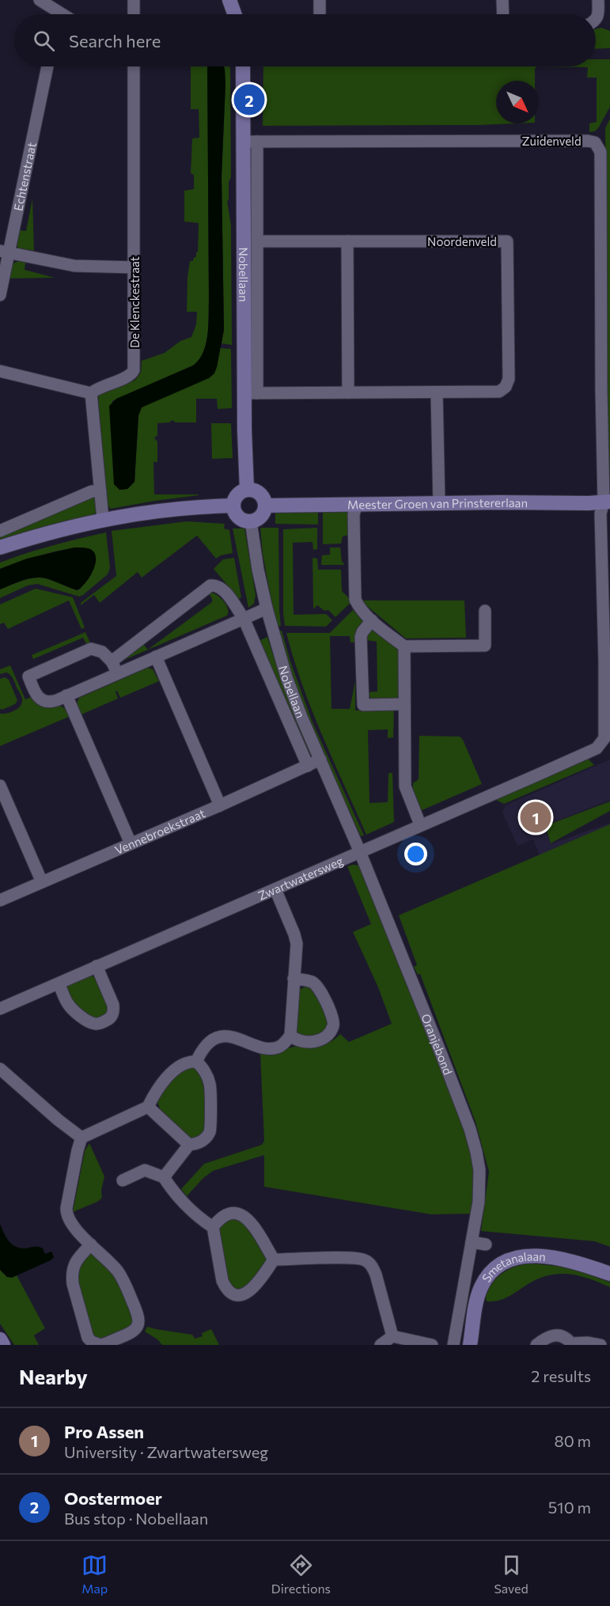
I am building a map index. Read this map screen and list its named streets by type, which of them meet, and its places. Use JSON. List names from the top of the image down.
{
  "streets": {
    "street": [
      "Zuidenveld",
      "Echtenstraat",
      "Noordenveld",
      "Nobellaan",
      "De Klenckestraat",
      "Meester Groen van Prinstererlaan",
      "Vennebroekstraat",
      "Zwartwatersweg",
      "Oranjebond",
      "Smetanalaan"
    ]
  },
  "crossings": [
    ["Zuidenveld", "Nobellaan"],
    ["Zuidenveld", "Meester Groen van Prinstererlaan"],
    ["Zuidenveld", "Zwartwatersweg"],
    ["Noordenveld", "Nobellaan"],
    ["Nobellaan", "Meester Groen van Prinstererlaan"],
    ["Nobellaan", "Vennebroekstraat"],
    ["Nobellaan", "Zwartwatersweg"],
    ["Nobellaan", "Oranjebond"],
    ["Zwartwatersweg", "Oranjebond"]
  ],
  "north": "bottom right",
  "page": {
    "search": "Search here",
    "pins": ["2", "1"],
    "heading": ["Nearby", "2 results"],
    "list": [
      {
        "mark": "1",
        "name": "Pro Assen",
        "note": "University · Zwartwatersweg",
        "value": "80 m"
      },
      {
        "mark": "2",
        "name": "Oostermoer",
        "note": "Bus stop · Nobellaan",
        "value": "510 m"
      }
    ],
    "nav": ["Map", "Directions", "Saved"]
  }
}
